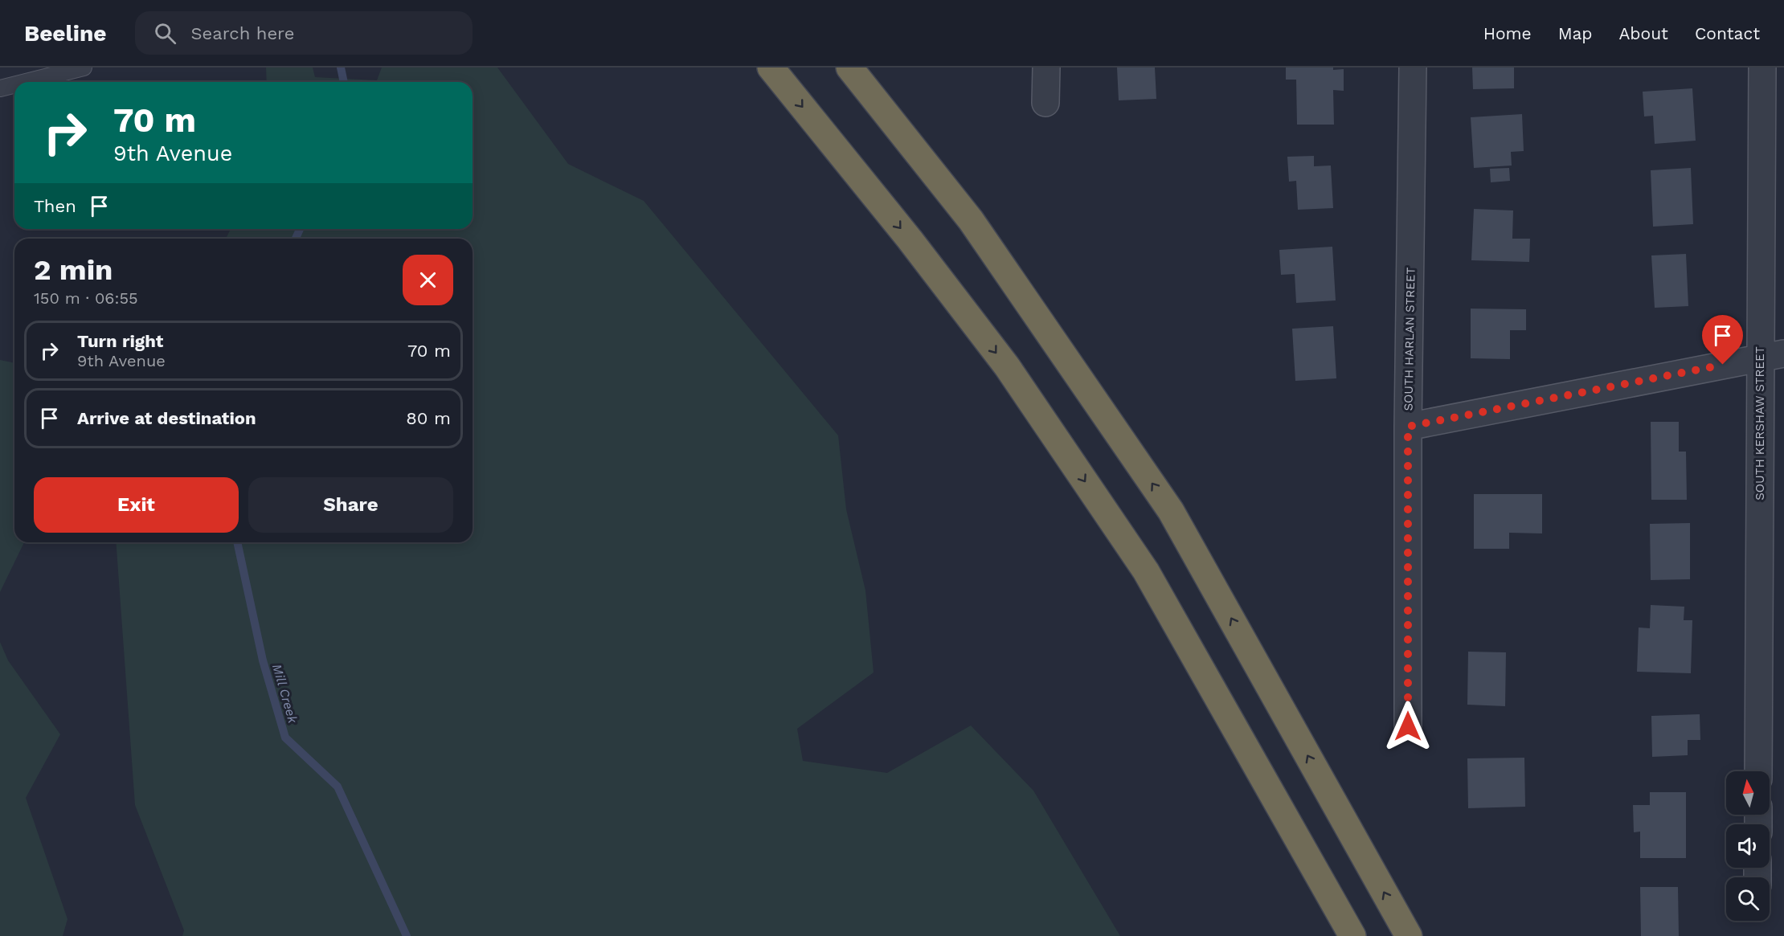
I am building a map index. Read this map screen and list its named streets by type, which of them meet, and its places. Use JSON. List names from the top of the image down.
{
  "streets": {
    "street": ["SOUTH HARLAN STREET", "SOUTH KERSHAW STREET"]
  },
  "water": ["Mill Creek"],
  "north": "top",
  "page": {
    "header": "Beeline",
    "search": "Search here",
    "nav": [
      "Home",
      "Map",
      "About",
      "Contact"
    ],
    "turn": ["70 m", "9th Avenue"],
    "then": "Then",
    "heading": ["2 min", "150 m · 06:55"],
    "list": [
      {
        "name": "Turn right",
        "note": "9th Avenue",
        "value": "70 m"
      },
      {
        "name": "Arrive at destination",
        "value": "80 m"
      }
    ],
    "buttons": ["Exit", "Share"]
  }
}
